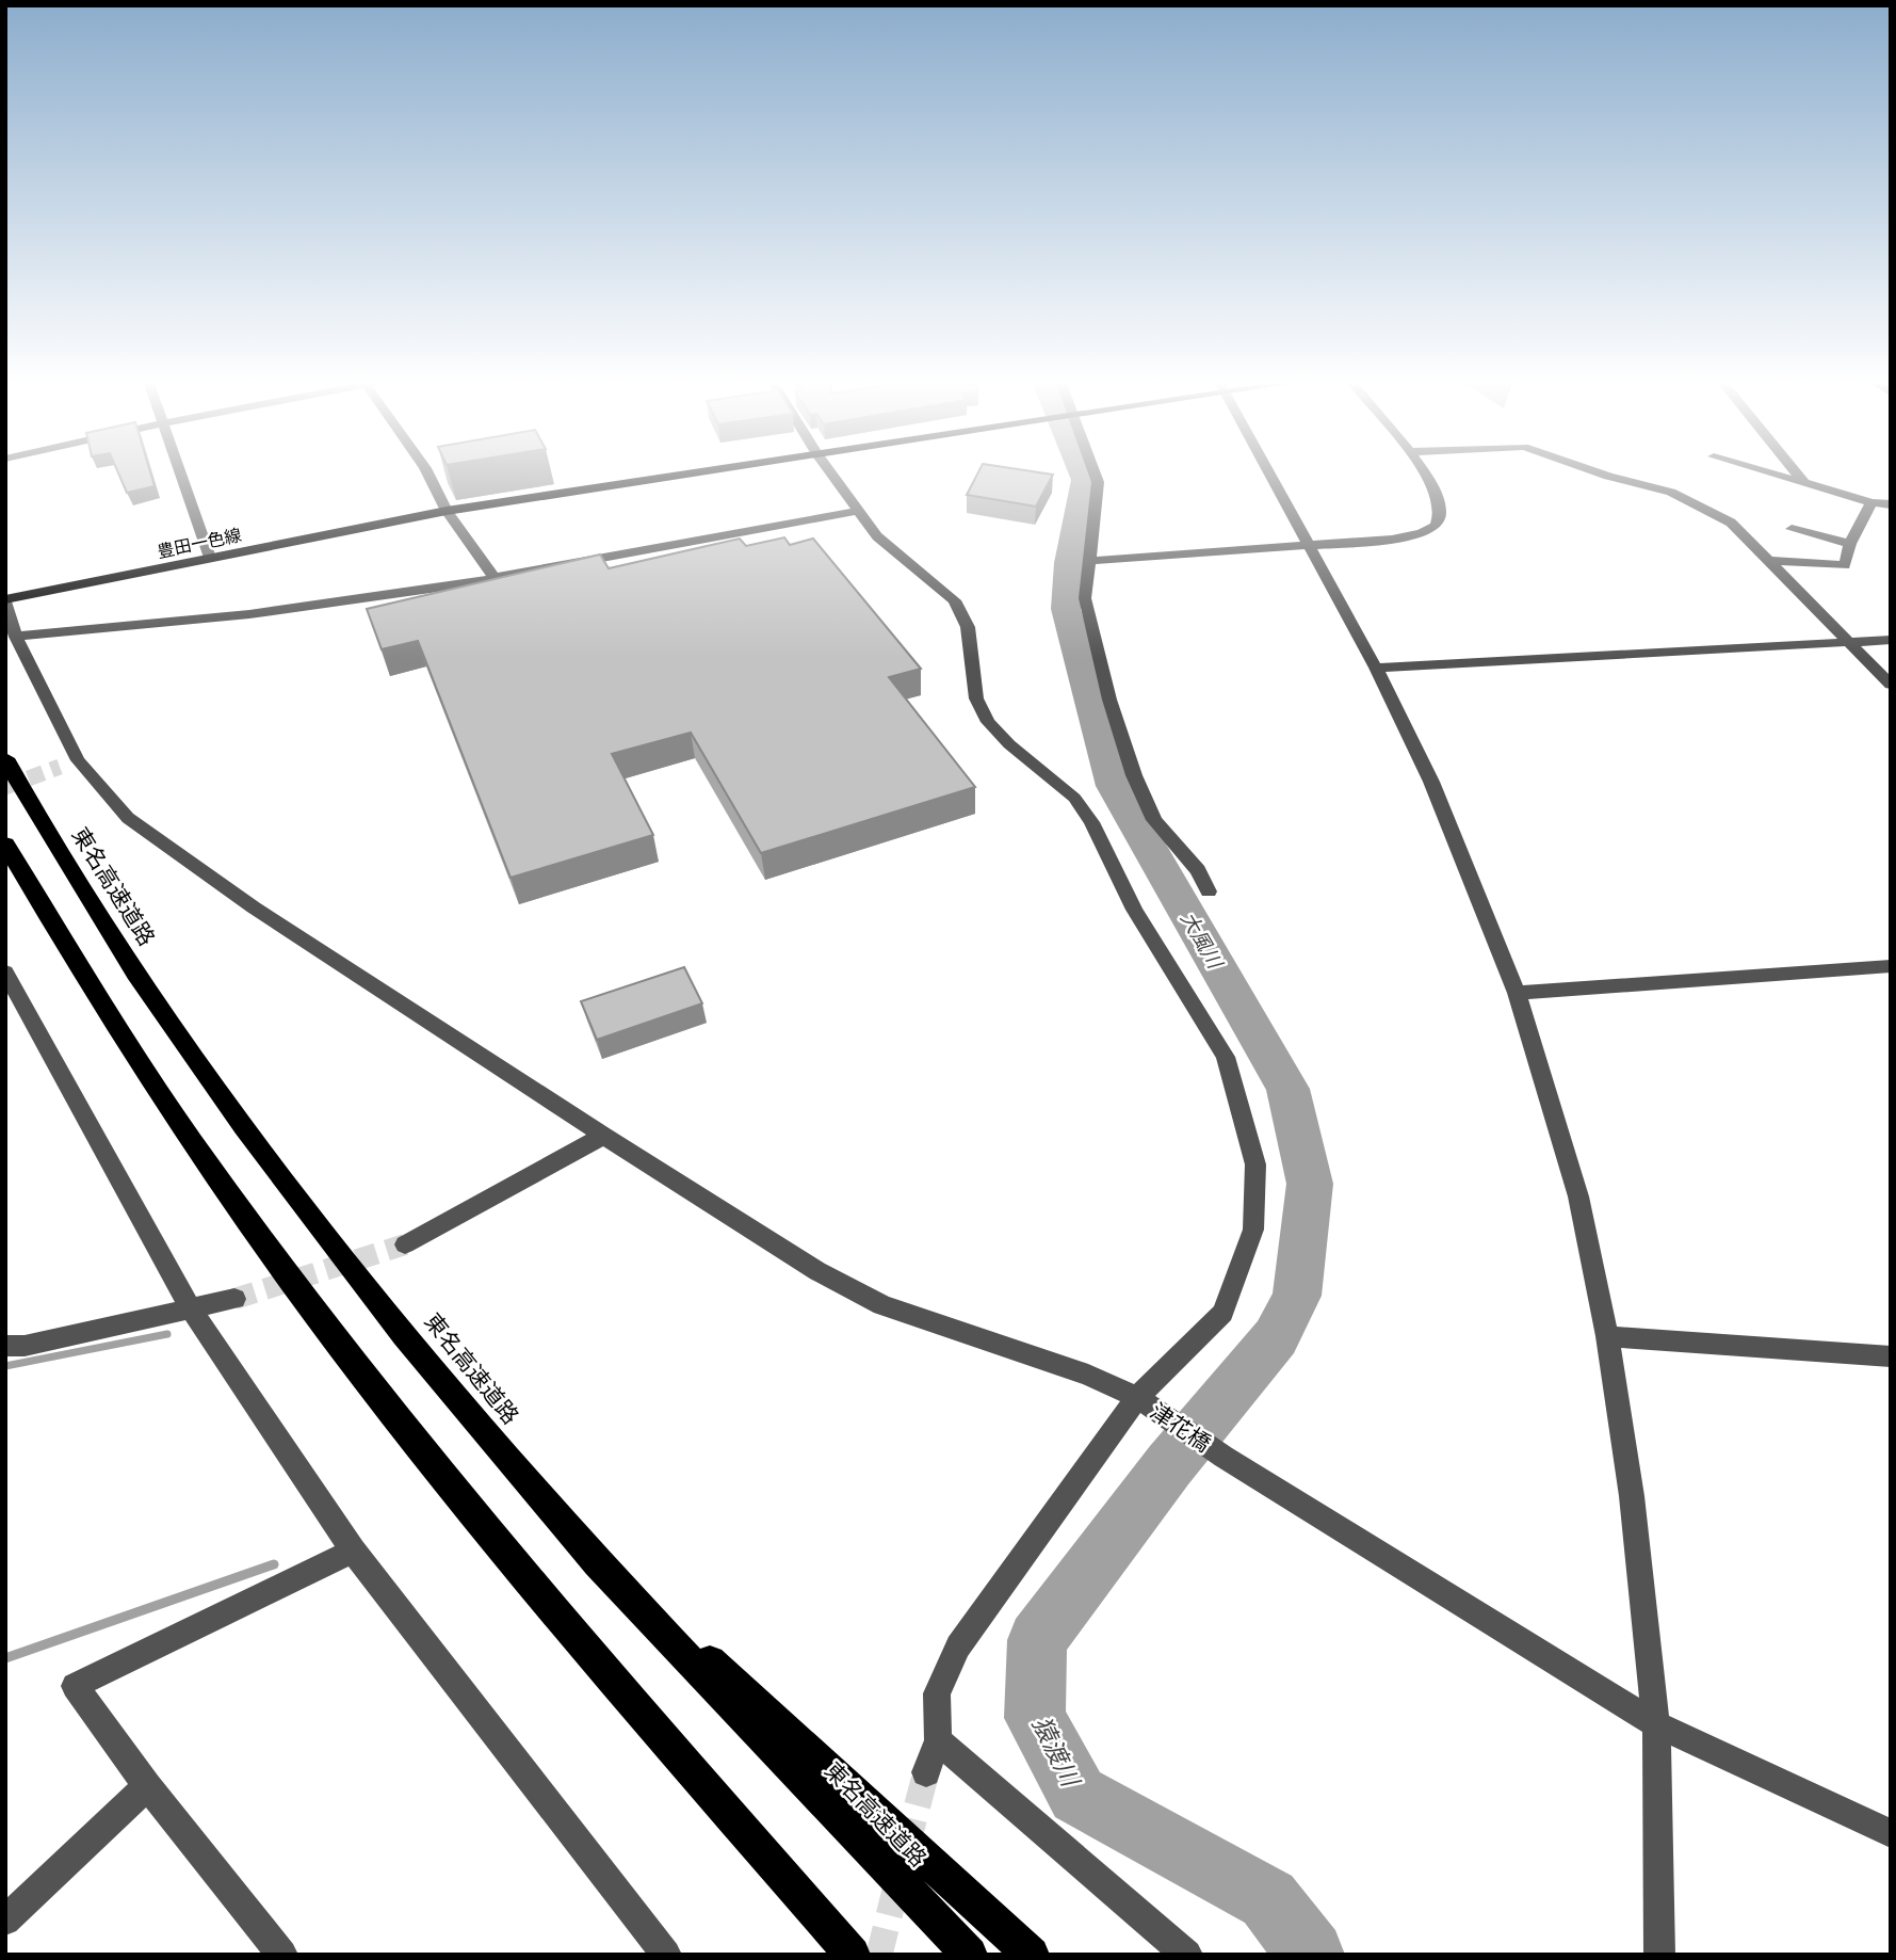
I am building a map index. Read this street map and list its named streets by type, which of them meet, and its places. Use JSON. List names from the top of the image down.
{
  "streets": {
    "highway": ["東名高速道路"],
    "main road": ["豊田一色線"],
    "street": ["津花橋"]
  },
  "crossings": [
    ["豊田一色線", "津花橋"]
  ],
  "water": ["大風川", "猿渡川"]
}
